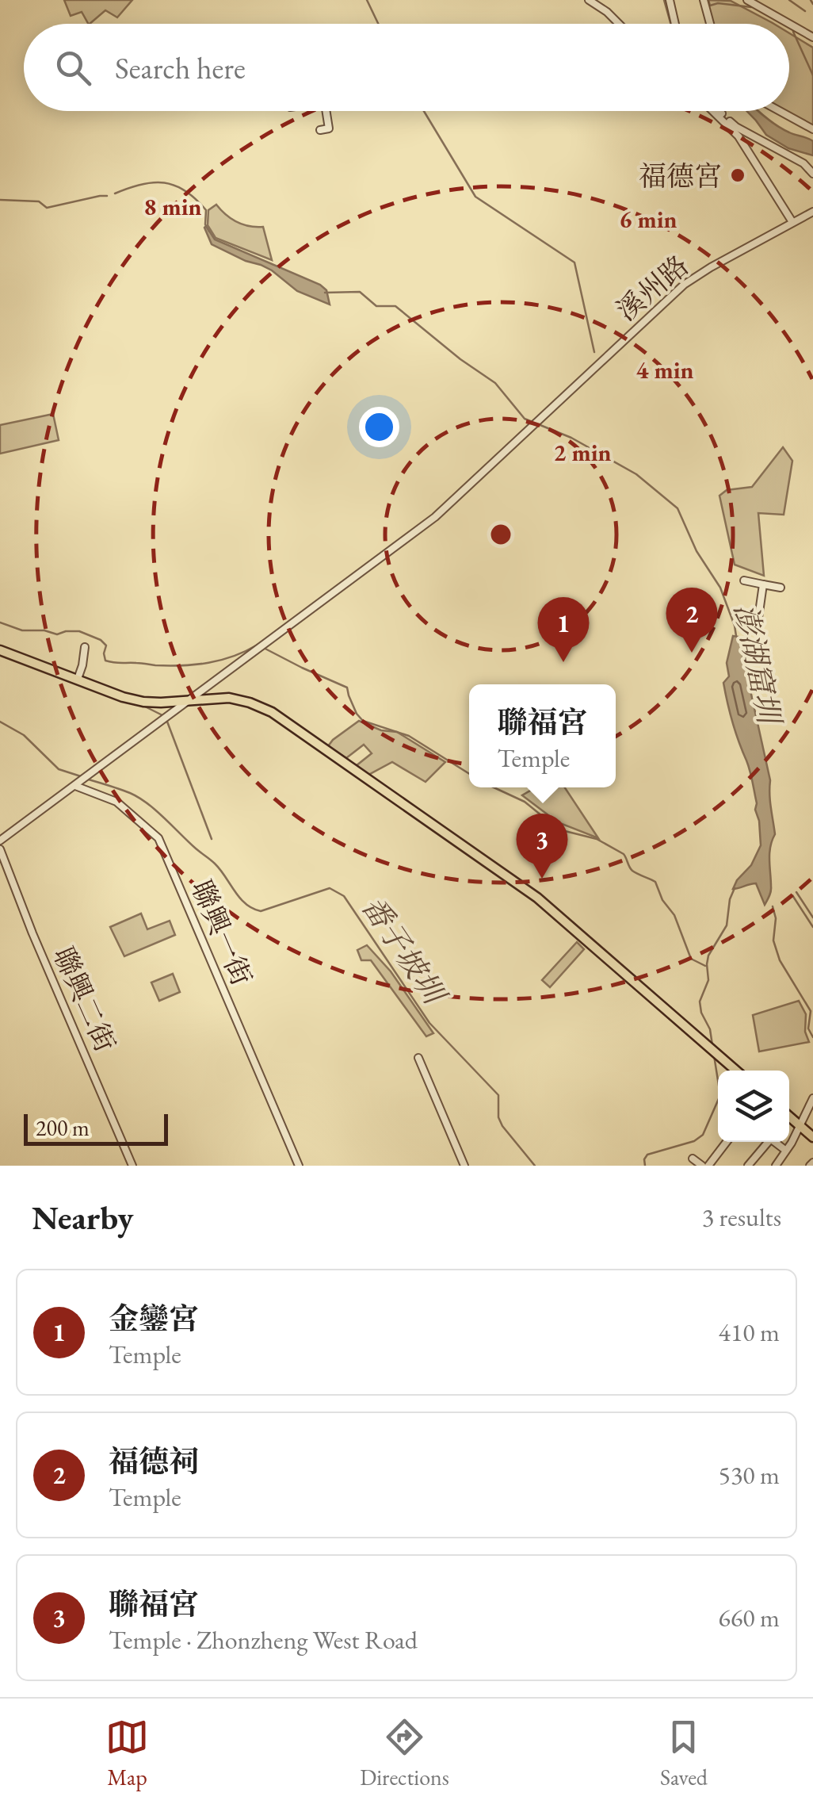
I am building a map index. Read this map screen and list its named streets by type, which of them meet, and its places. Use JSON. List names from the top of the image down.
{
  "streets": {
    "street": ["溪州路", "聯興一街", "聯興二街"]
  },
  "water": ["澎湖窟圳", "番子坡圳"],
  "places": ["福德宮"],
  "scale_bar": "200 m",
  "page": {
    "search": "Search here",
    "pins": ["2", "1", "3"],
    "popup": ["聯福宮", "Temple"],
    "scale": "200 m",
    "heading": ["Nearby", "3 results"],
    "list": [
      {
        "mark": "1",
        "name": "金鑾宮",
        "note": "Temple",
        "value": "410 m"
      },
      {
        "mark": "2",
        "name": "福德祠",
        "note": "Temple",
        "value": "530 m"
      },
      {
        "mark": "3",
        "name": "聯福宮",
        "note": "Temple · Zhonzheng West Road",
        "value": "660 m"
      }
    ],
    "nav": ["Map", "Directions", "Saved"]
  },
  "rings": [
    "8 min",
    "6 min",
    "4 min",
    "2 min"
  ]
}
